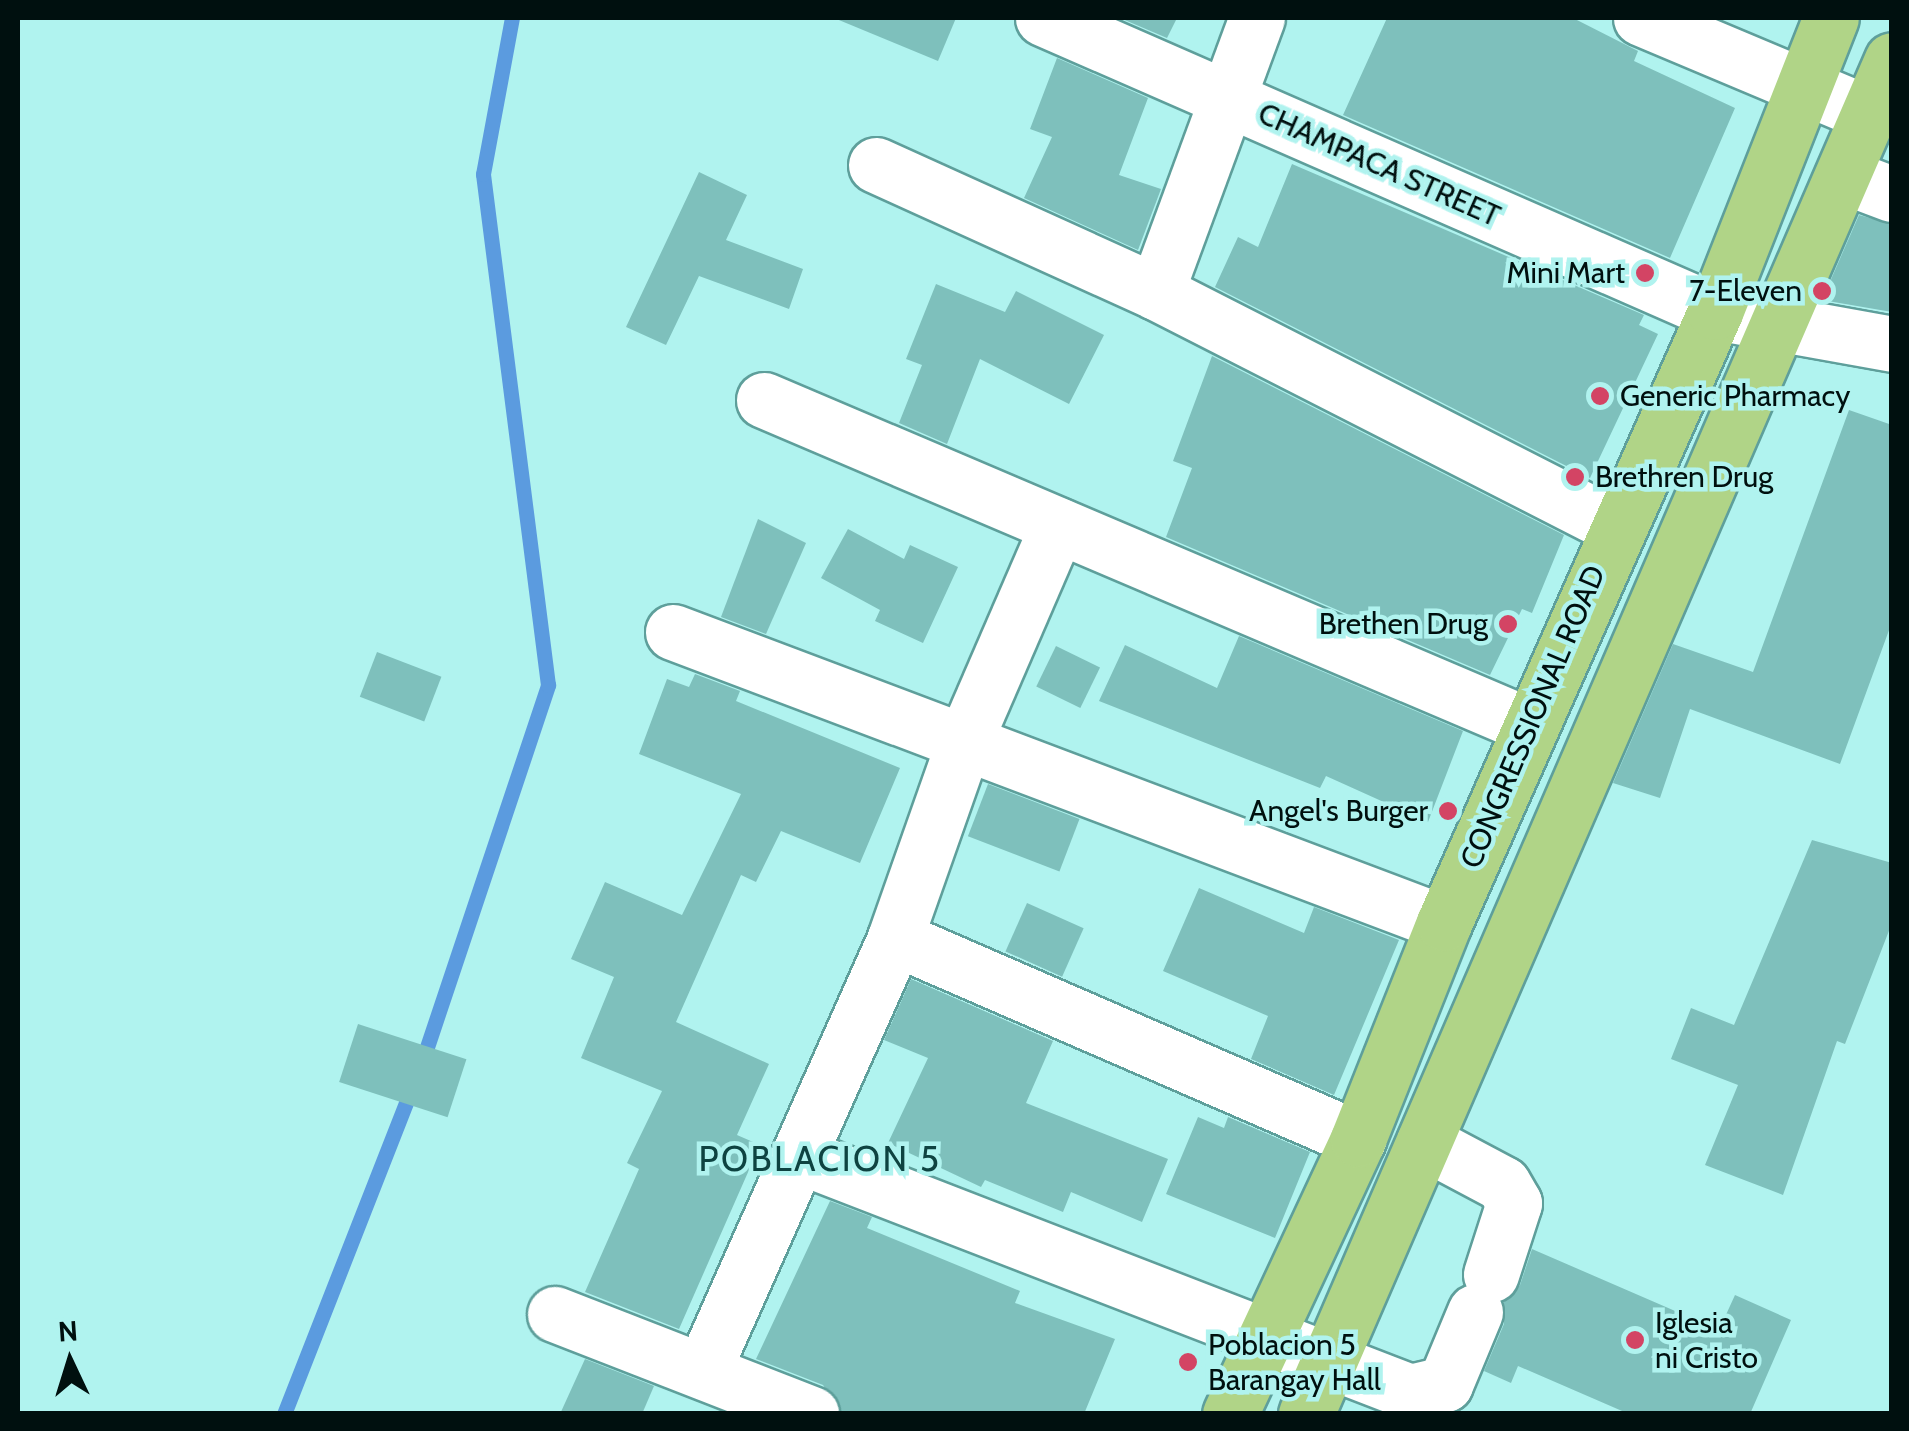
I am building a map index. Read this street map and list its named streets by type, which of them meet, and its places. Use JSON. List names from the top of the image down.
{
  "streets": {
    "main road": ["CONGRESSIONAL ROAD"],
    "street": ["CHAMPACA STREET"]
  },
  "crossings": [
    ["CHAMPACA STREET", "CONGRESSIONAL ROAD"]
  ],
  "districts": ["POBLACION 5"],
  "places": [
    "Mini Mart",
    "7-Eleven",
    "Generic Pharmacy",
    "Brethren Drug",
    "Brethen Drug",
    "Angel's Burger",
    "Iglesia ni Cristo",
    "Poblacion 5 Barangay Hall"
  ],
  "north": "top"
}
